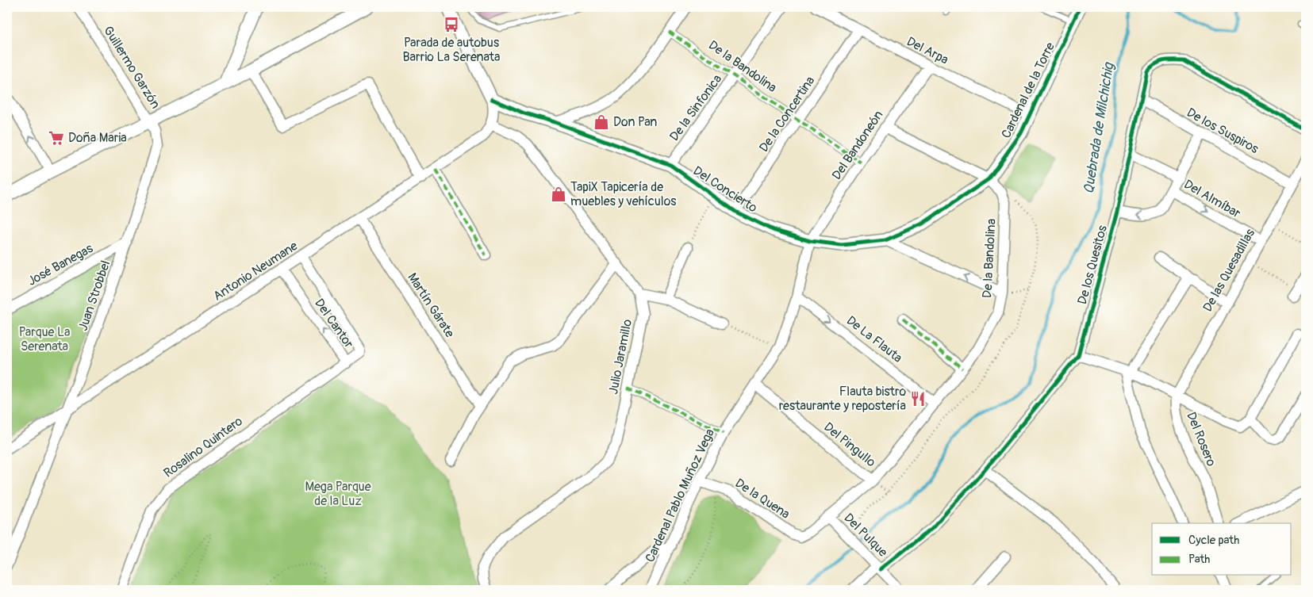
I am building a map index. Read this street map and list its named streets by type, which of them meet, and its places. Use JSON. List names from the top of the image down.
{
  "streets": {
    "street": [
      "Del Arpa",
      "De la Bandolina",
      "Guillermo Garzón",
      "Cardenal de la Torre",
      "De la Sinfonica",
      "De la Concertina",
      "De los Suspiros",
      "Del Bandoneón",
      "Del Concierto",
      "Del Almíbar",
      "José Banegas",
      "De los Quesitos",
      "De las Quesadillas",
      "Antonio Neumane",
      "Juan Strobbel",
      "Martín Gárate",
      "Del Cantor",
      "De La Flauta",
      "Julio Jaramillo",
      "Del Rosero",
      "Del Pingullo",
      "Rosalino Quintero",
      "Cardenal Pablo Muñoz Vega",
      "De la Quena",
      "Del Pulque"
    ]
  },
  "crossings": [
    ["Del Arpa", "Cardenal de la Torre"],
    ["Del Arpa", "De la Concertina"],
    ["Del Arpa", "Del Bandoneón"],
    ["De la Bandolina", "Cardenal de la Torre"],
    ["De la Bandolina", "De la Sinfonica"],
    ["De la Bandolina", "De la Concertina"],
    ["De la Bandolina", "Del Bandoneón"],
    ["De la Bandolina", "Del Concierto"],
    ["De la Bandolina", "De La Flauta"],
    ["De la Bandolina", "Del Pingullo"],
    ["De la Bandolina", "De la Quena"],
    ["De la Bandolina", "Del Pulque"],
    ["Guillermo Garzón", "Juan Strobbel"],
    ["Cardenal de la Torre", "Del Concierto"],
    ["De la Sinfonica", "Del Concierto"],
    ["De la Concertina", "Del Concierto"],
    ["De los Suspiros", "De los Quesitos"],
    ["De los Suspiros", "De las Quesadillas"],
    ["Del Bandoneón", "Del Concierto"],
    ["Del Bandoneón", "Cardenal Pablo Muñoz Vega"],
    ["Del Concierto", "Cardenal Pablo Muñoz Vega"],
    ["Del Almíbar", "De las Quesadillas"],
    ["José Banegas", "Juan Strobbel"],
    ["De los Quesitos", "Del Pulque"],
    ["De las Quesadillas", "Del Rosero"],
    ["Antonio Neumane", "Juan Strobbel"],
    ["Antonio Neumane", "Martín Gárate"],
    ["Antonio Neumane", "Del Cantor"],
    ["Antonio Neumane", "Julio Jaramillo"],
    ["Del Cantor", "Rosalino Quintero"],
    ["De La Flauta", "Cardenal Pablo Muñoz Vega"],
    ["Del Pingullo", "Cardenal Pablo Muñoz Vega"],
    ["Cardenal Pablo Muñoz Vega", "De la Quena"]
  ],
  "one_way": ["Del Cantor"],
  "water": ["Quebrada de Milchichig"],
  "parks": ["Parque La Serenata", "Mega Parque de la Luz"],
  "places": {
    "bus stop": ["Parada de autobus Barrio La Serenata"],
    "shop": ["Don Pan", "TapiX Tapicería de muebles y vehículos"],
    "supermarket": ["Doña Maria"],
    "restaurant": ["Flauta bistro restaurante y repostería"]
  },
  "legend": ["Cycle path", "Path"]
}
